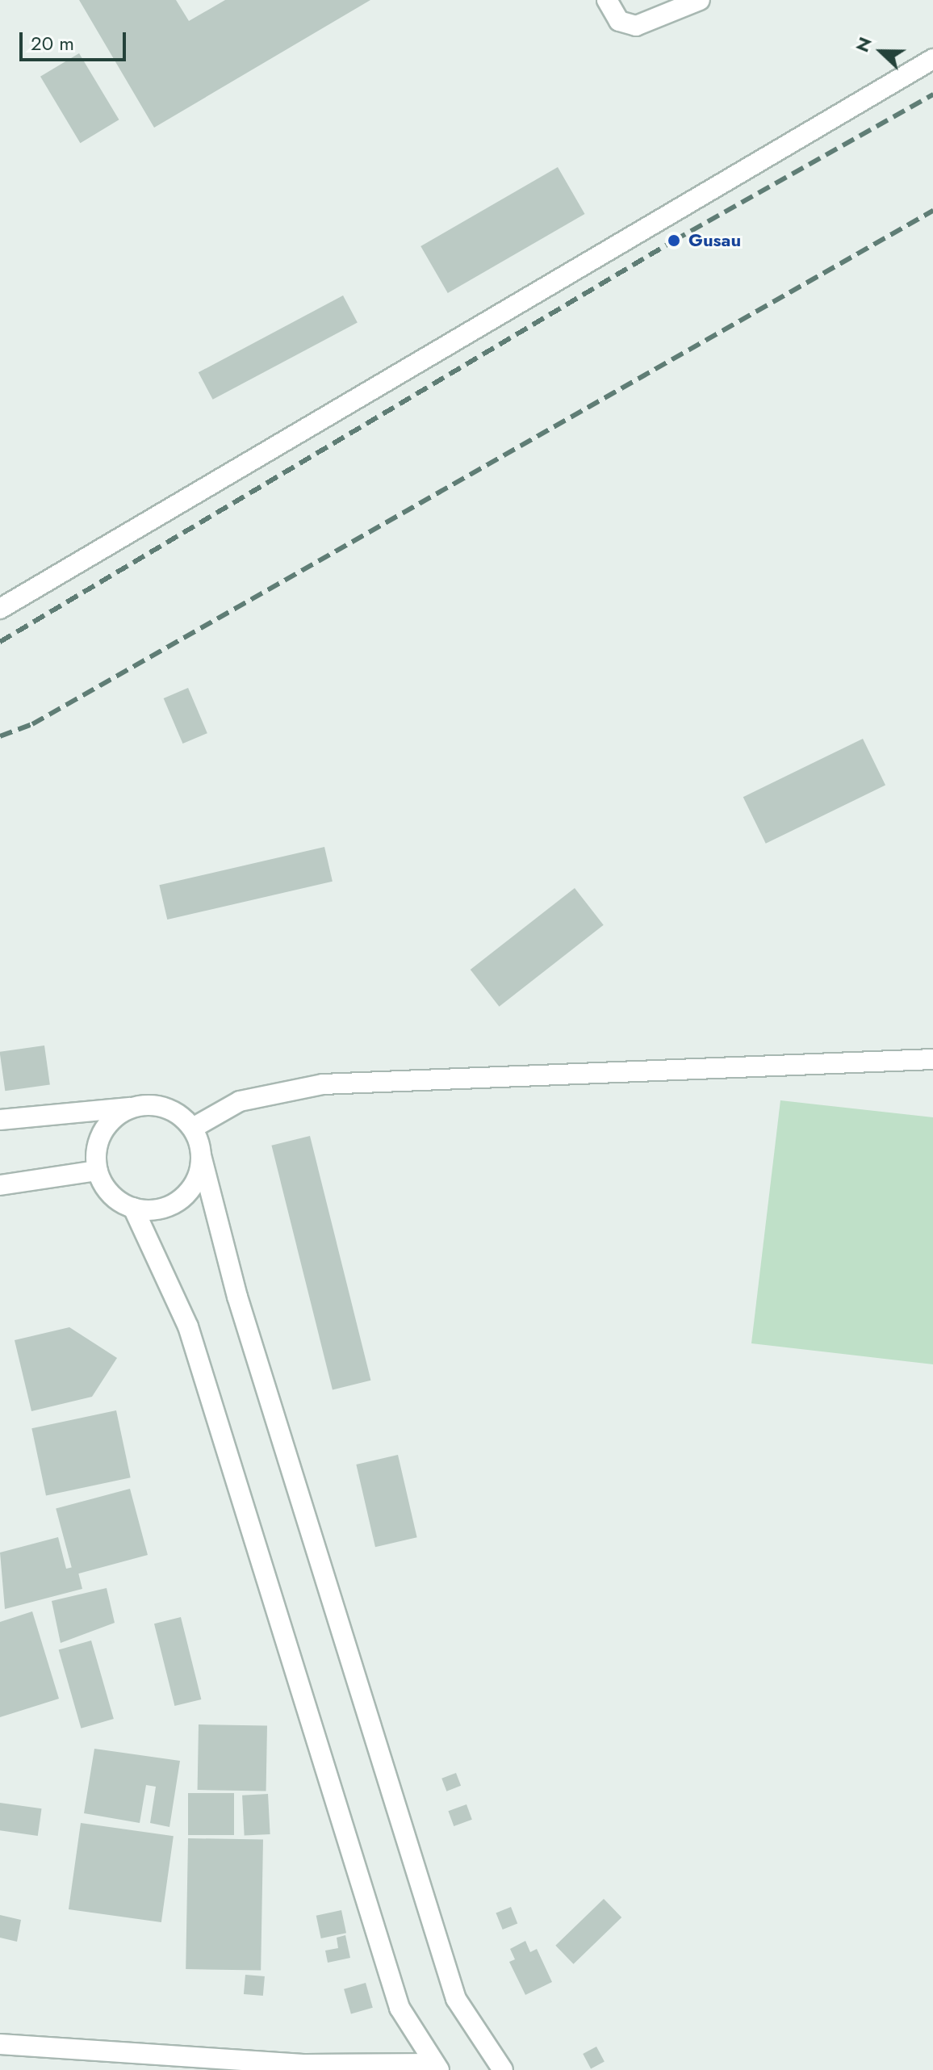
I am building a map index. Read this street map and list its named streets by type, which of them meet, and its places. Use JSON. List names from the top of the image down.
{
  "places": ["Gusau"],
  "scale_bar": "20 m",
  "north": "left"
}
